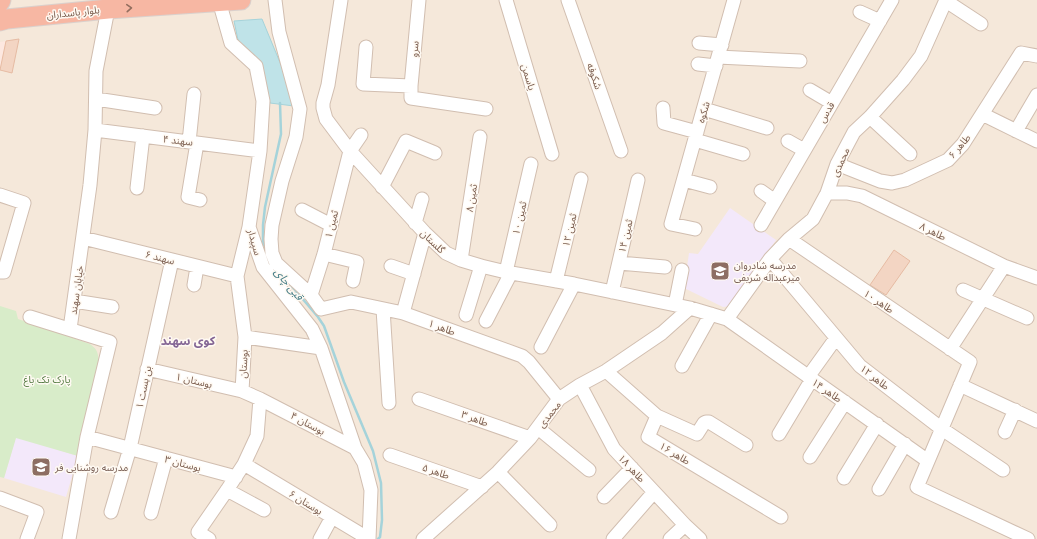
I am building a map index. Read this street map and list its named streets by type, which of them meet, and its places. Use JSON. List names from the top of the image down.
{
  "streets": {
    "highway": ["بلوار پاسداران"],
    "street": [
      "سرو",
      "شکوفه",
      "یاسمن",
      "شکوه",
      "قدس",
      "سهند ۴",
      "طاهر ۶",
      "محمدی",
      "ثمین ۸",
      "ثمین ۱۰",
      "ثمین ۱",
      "ثمین ۱۲",
      "طاهر ۸",
      "ثمین ۱۴",
      "گلستان",
      "سپیدار",
      "سهند ۶",
      "خیابان سهند",
      "طاهر ۱۰",
      "طاهر ۱",
      "بوستان",
      "طاهر ۱۲",
      "بوستان ۱",
      "بن بست ۱",
      "طاهر ۱۴",
      "طاهر ۳",
      "بوستان ۴",
      "طاهر ۱۶",
      "بوستان ۳",
      "طاهر ۱۸",
      "طاهر ۵",
      "بوستان ۶"
    ]
  },
  "crossings": [
    ["بلوار پاسداران", "سپیدار"],
    ["بلوار پاسداران", "خیابان سهند"],
    ["سهند ۴", "سپیدار"],
    ["سهند ۴", "خیابان سهند"],
    ["طاهر ۶", "محمدی"],
    ["محمدی", "طاهر ۸"],
    ["محمدی", "گلستان"],
    ["محمدی", "طاهر ۱۰"],
    ["محمدی", "طاهر ۱"],
    ["محمدی", "طاهر ۱۲"],
    ["محمدی", "طاهر ۱۴"],
    ["محمدی", "طاهر ۳"],
    ["محمدی", "طاهر ۱۸"],
    ["محمدی", "طاهر ۵"],
    ["ثمین ۸", "گلستان"],
    ["ثمین ۱۰", "گلستان"],
    ["ثمین ۱", "گلستان"],
    ["ثمین ۱", "طاهر ۱"],
    ["ثمین ۱۲", "گلستان"],
    ["ثمین ۱۴", "گلستان"],
    ["گلستان", "طاهر ۱۴"],
    ["سپیدار", "بوستان"],
    ["سپیدار", "بوستان ۴"],
    ["سپیدار", "بوستان ۶"],
    ["سهند ۶", "خیابان سهند"],
    ["سهند ۶", "بوستان"],
    ["سهند ۶", "بن بست ۱"],
    ["خیابان سهند", "بوستان ۳"],
    ["بوستان", "بوستان ۱"],
    ["بوستان", "بوستان ۴"],
    ["بوستان ۱", "بن بست ۱"],
    ["بن بست ۱", "بوستان ۳"]
  ],
  "one_way": ["بلوار پاسداران"],
  "districts": ["کوی سهند"],
  "water": ["قبی چای"],
  "parks": ["پارک تک باغ"],
  "places": {
    "school or university": ["مدرسه شادروان میرعبداله شریفی", "مدرسه روشنایی فر"]
  }
}
